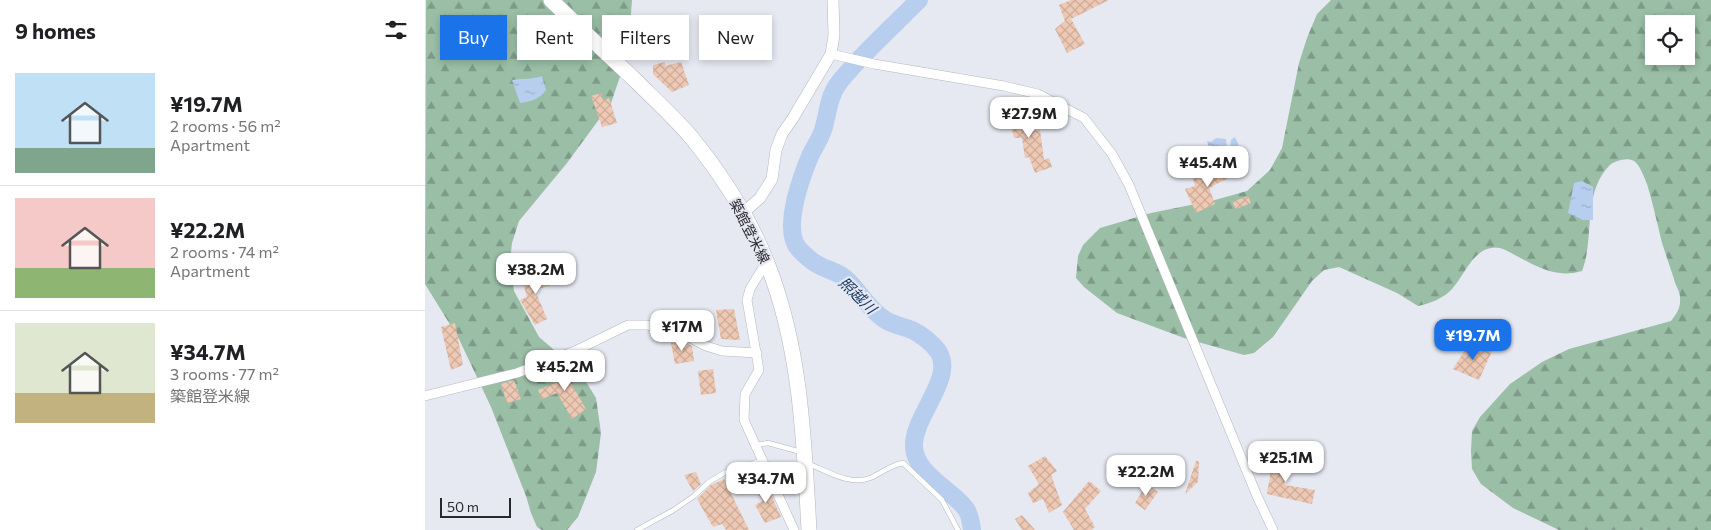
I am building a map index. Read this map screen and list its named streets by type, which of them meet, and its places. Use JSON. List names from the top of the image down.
{
  "streets": {
    "main road": ["築館登米線"]
  },
  "water": ["照越川"],
  "scale_bar": "50 m",
  "page": {
    "heading": "9 homes",
    "chip": [
      "Buy",
      "Rent",
      "Filters",
      "New"
    ],
    "list": [
      {
        "name": "¥19.7M",
        "note": "2 rooms · 56 m² · Apartment"
      },
      {
        "name": "¥22.2M",
        "note": "2 rooms · 74 m² · Apartment"
      },
      {
        "name": "¥34.7M",
        "note": "3 rooms · 77 m² · 築館登米線"
      }
    ],
    "price": [
      "¥27.9M",
      "¥45.4M",
      "¥38.2M",
      "¥17M",
      "¥19.7M",
      "¥45.2M",
      "¥25.1M",
      "¥22.2M",
      "¥34.7M"
    ],
    "scale": "50 m"
  }
}
